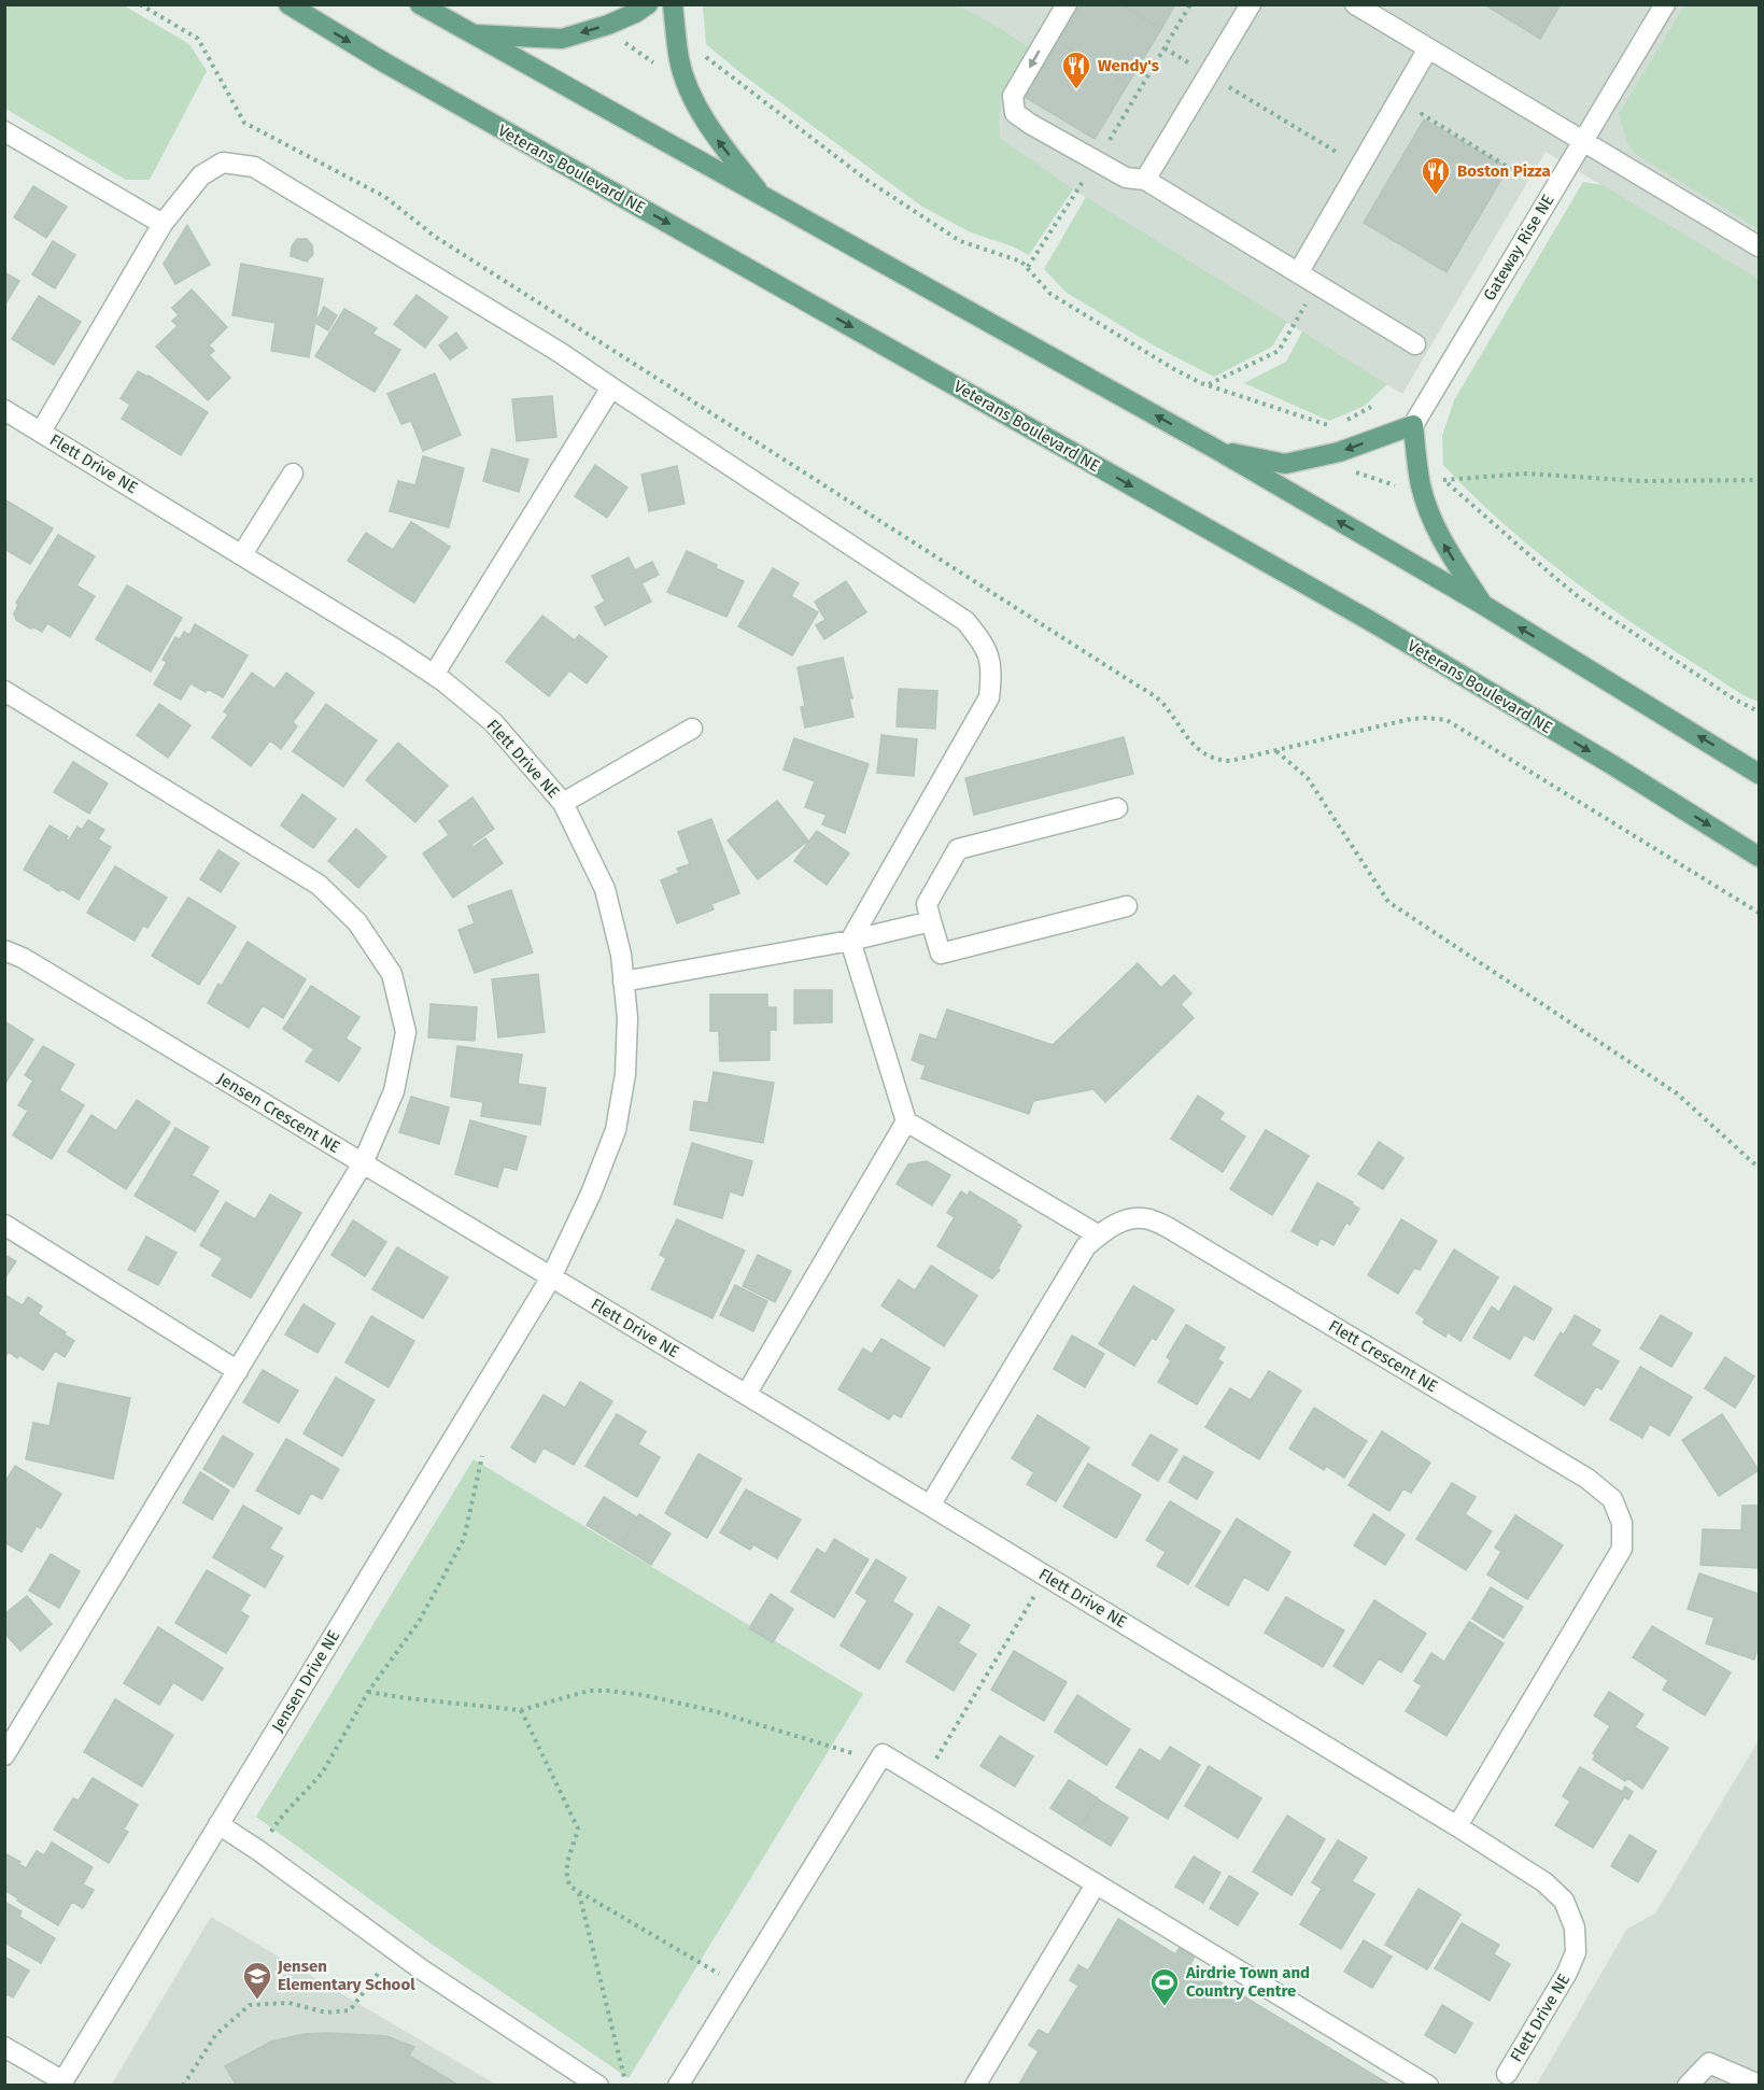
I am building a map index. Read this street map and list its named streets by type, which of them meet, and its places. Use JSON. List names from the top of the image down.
{
  "streets": {
    "main road": ["Veterans Boulevard NE"],
    "street": [
      "Gateway Rise NE",
      "Flett Drive NE",
      "Jensen Crescent NE",
      "Flett Crescent NE",
      "Jensen Drive NE"
    ]
  },
  "crossings": [
    ["Flett Drive NE", "Jensen Crescent NE"],
    ["Flett Drive NE", "Flett Crescent NE"],
    ["Flett Drive NE", "Jensen Drive NE"],
    ["Jensen Crescent NE", "Jensen Drive NE"]
  ],
  "places": {
    "restaurant": ["Wendy's", "Boston Pizza"],
    "school or university": ["Jensen Elementary School"],
    "sports": ["Airdrie Town and Country Centre"]
  }
}
